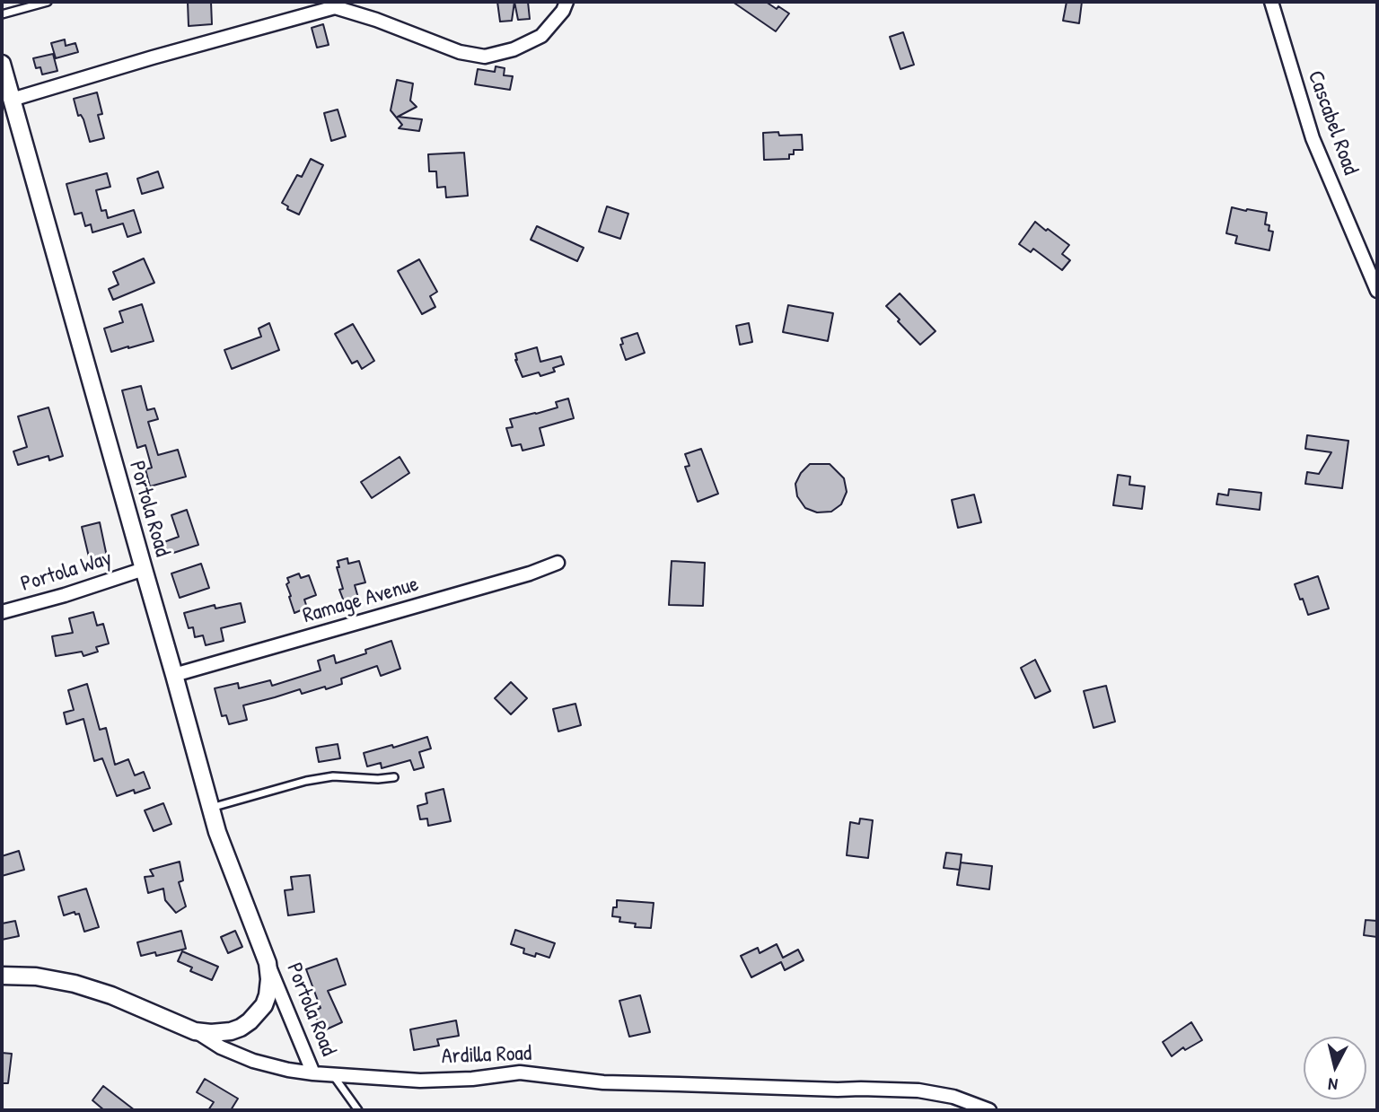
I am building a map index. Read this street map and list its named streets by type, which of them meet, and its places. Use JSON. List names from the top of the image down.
{
  "streets": {
    "street": [
      "Cascabel Road",
      "Portola Road",
      "Portola Way",
      "Ramage Avenue",
      "Ardilla Road"
    ]
  },
  "crossings": [
    ["Portola Road", "Portola Way"],
    ["Portola Road", "Ramage Avenue"],
    ["Portola Road", "Ardilla Road"]
  ],
  "north": "bottom"
}
